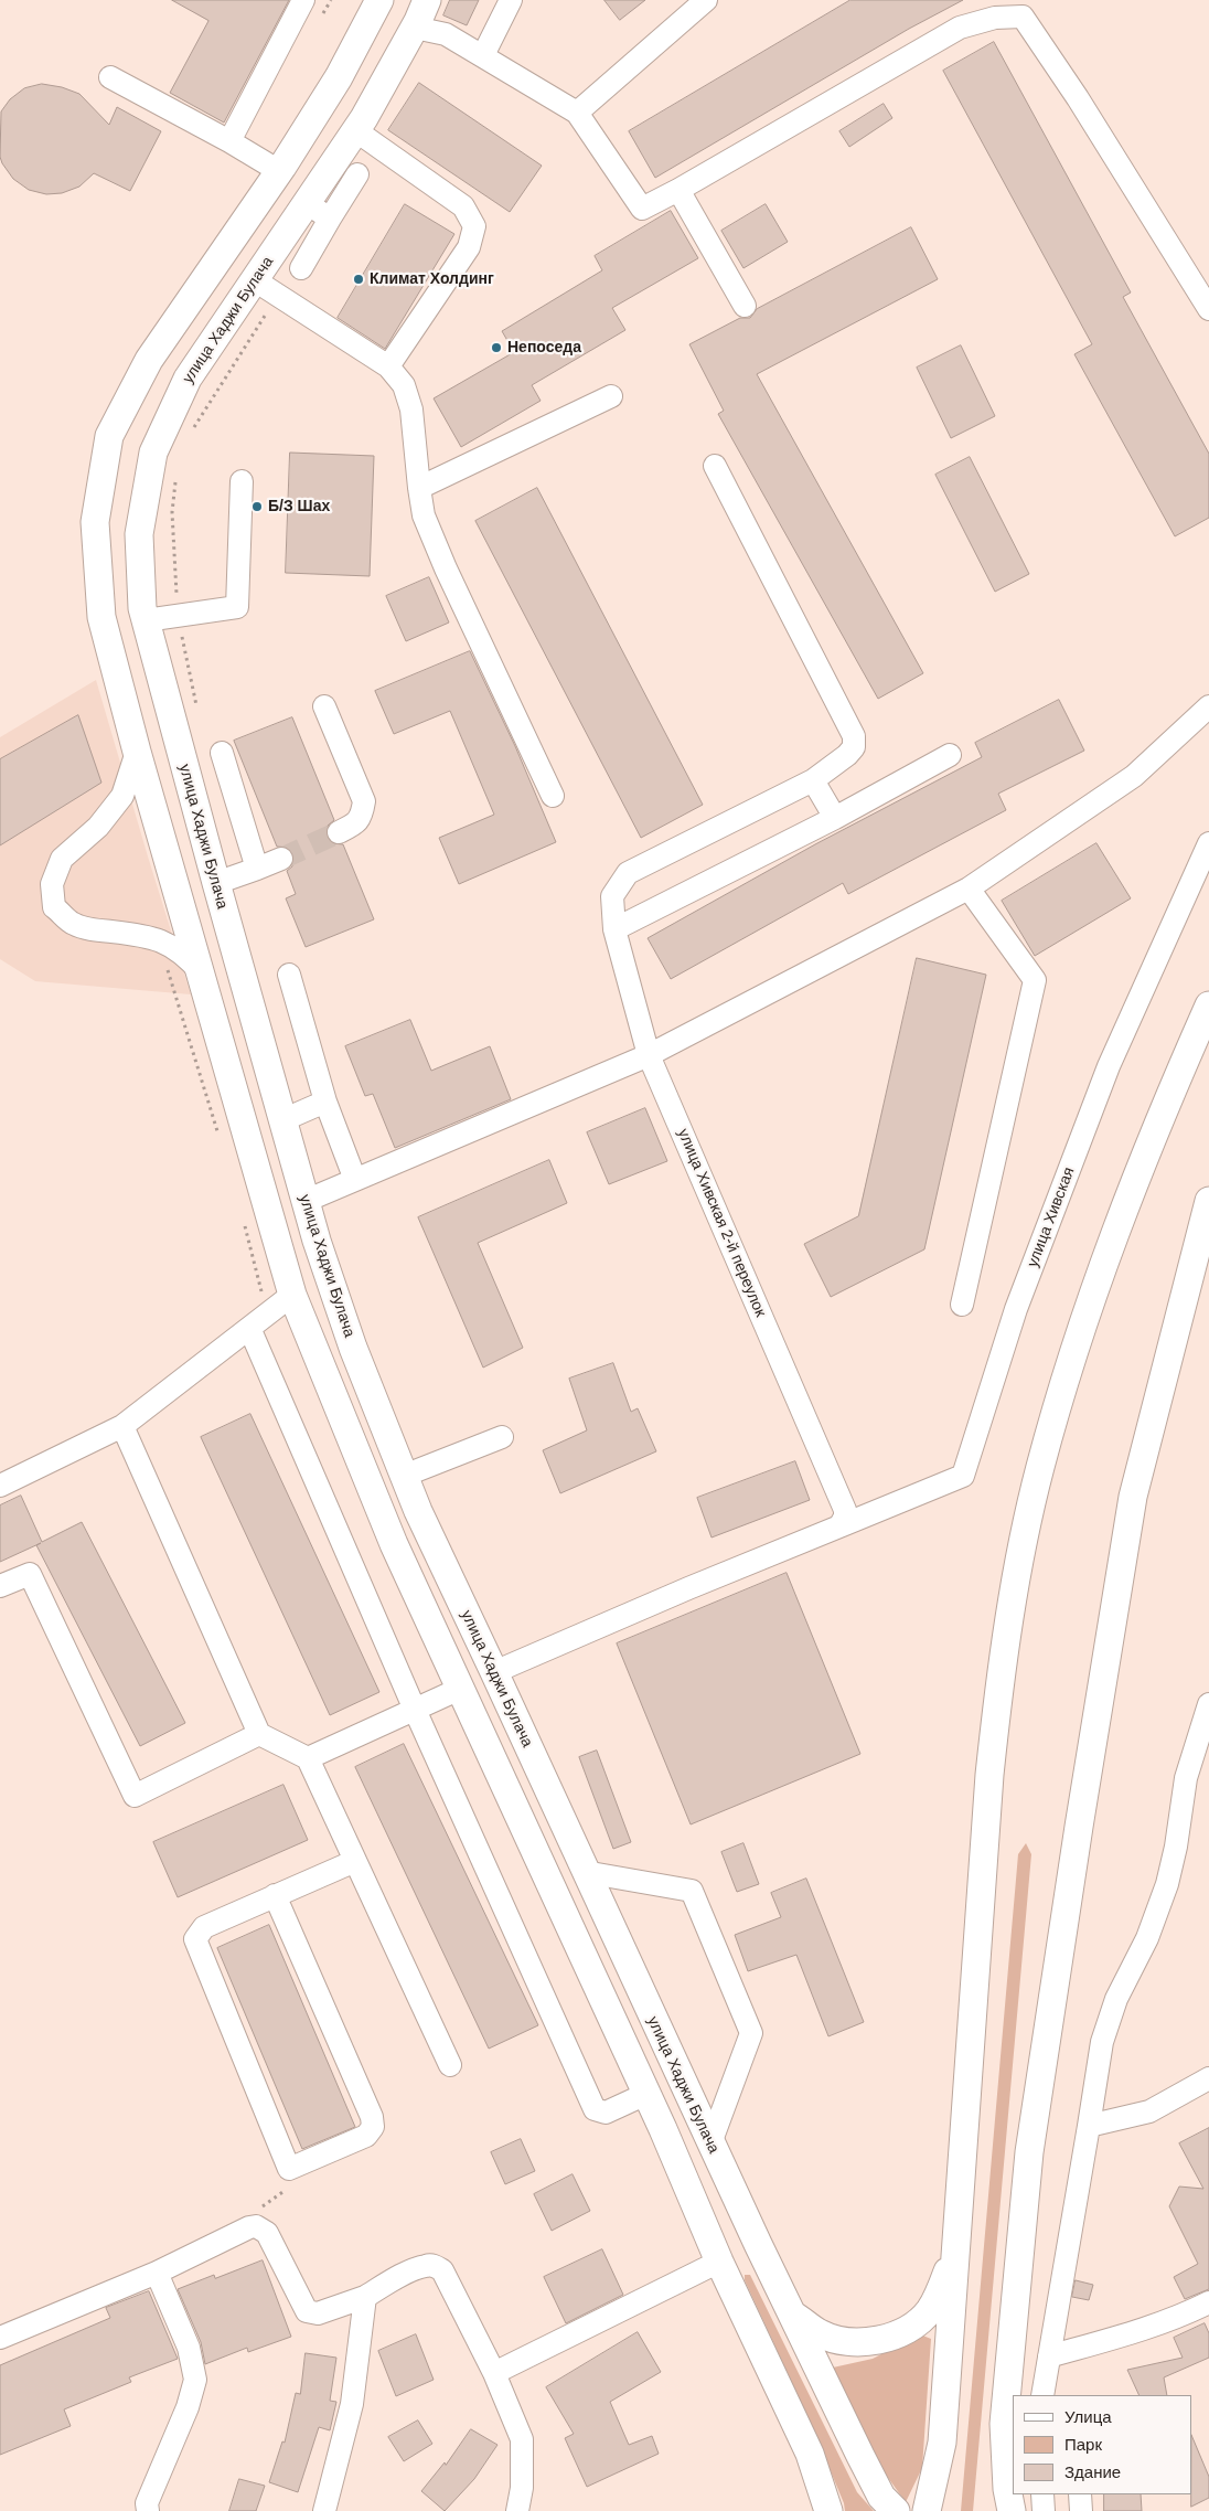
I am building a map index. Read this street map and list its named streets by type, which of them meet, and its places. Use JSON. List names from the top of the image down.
{
  "streets": {
    "main road": ["улица Хаджи Булача"],
    "street": ["улица Хивская", "улица Хивская 2-й переулок"]
  },
  "crossings": [
    ["улица Хивская", "улица Хивская 2-й переулок"]
  ],
  "places": ["Климат Холдинг", "Непоседа", "Б/З Шах"],
  "legend": ["Улица", "Парк", "Здание"]
}
